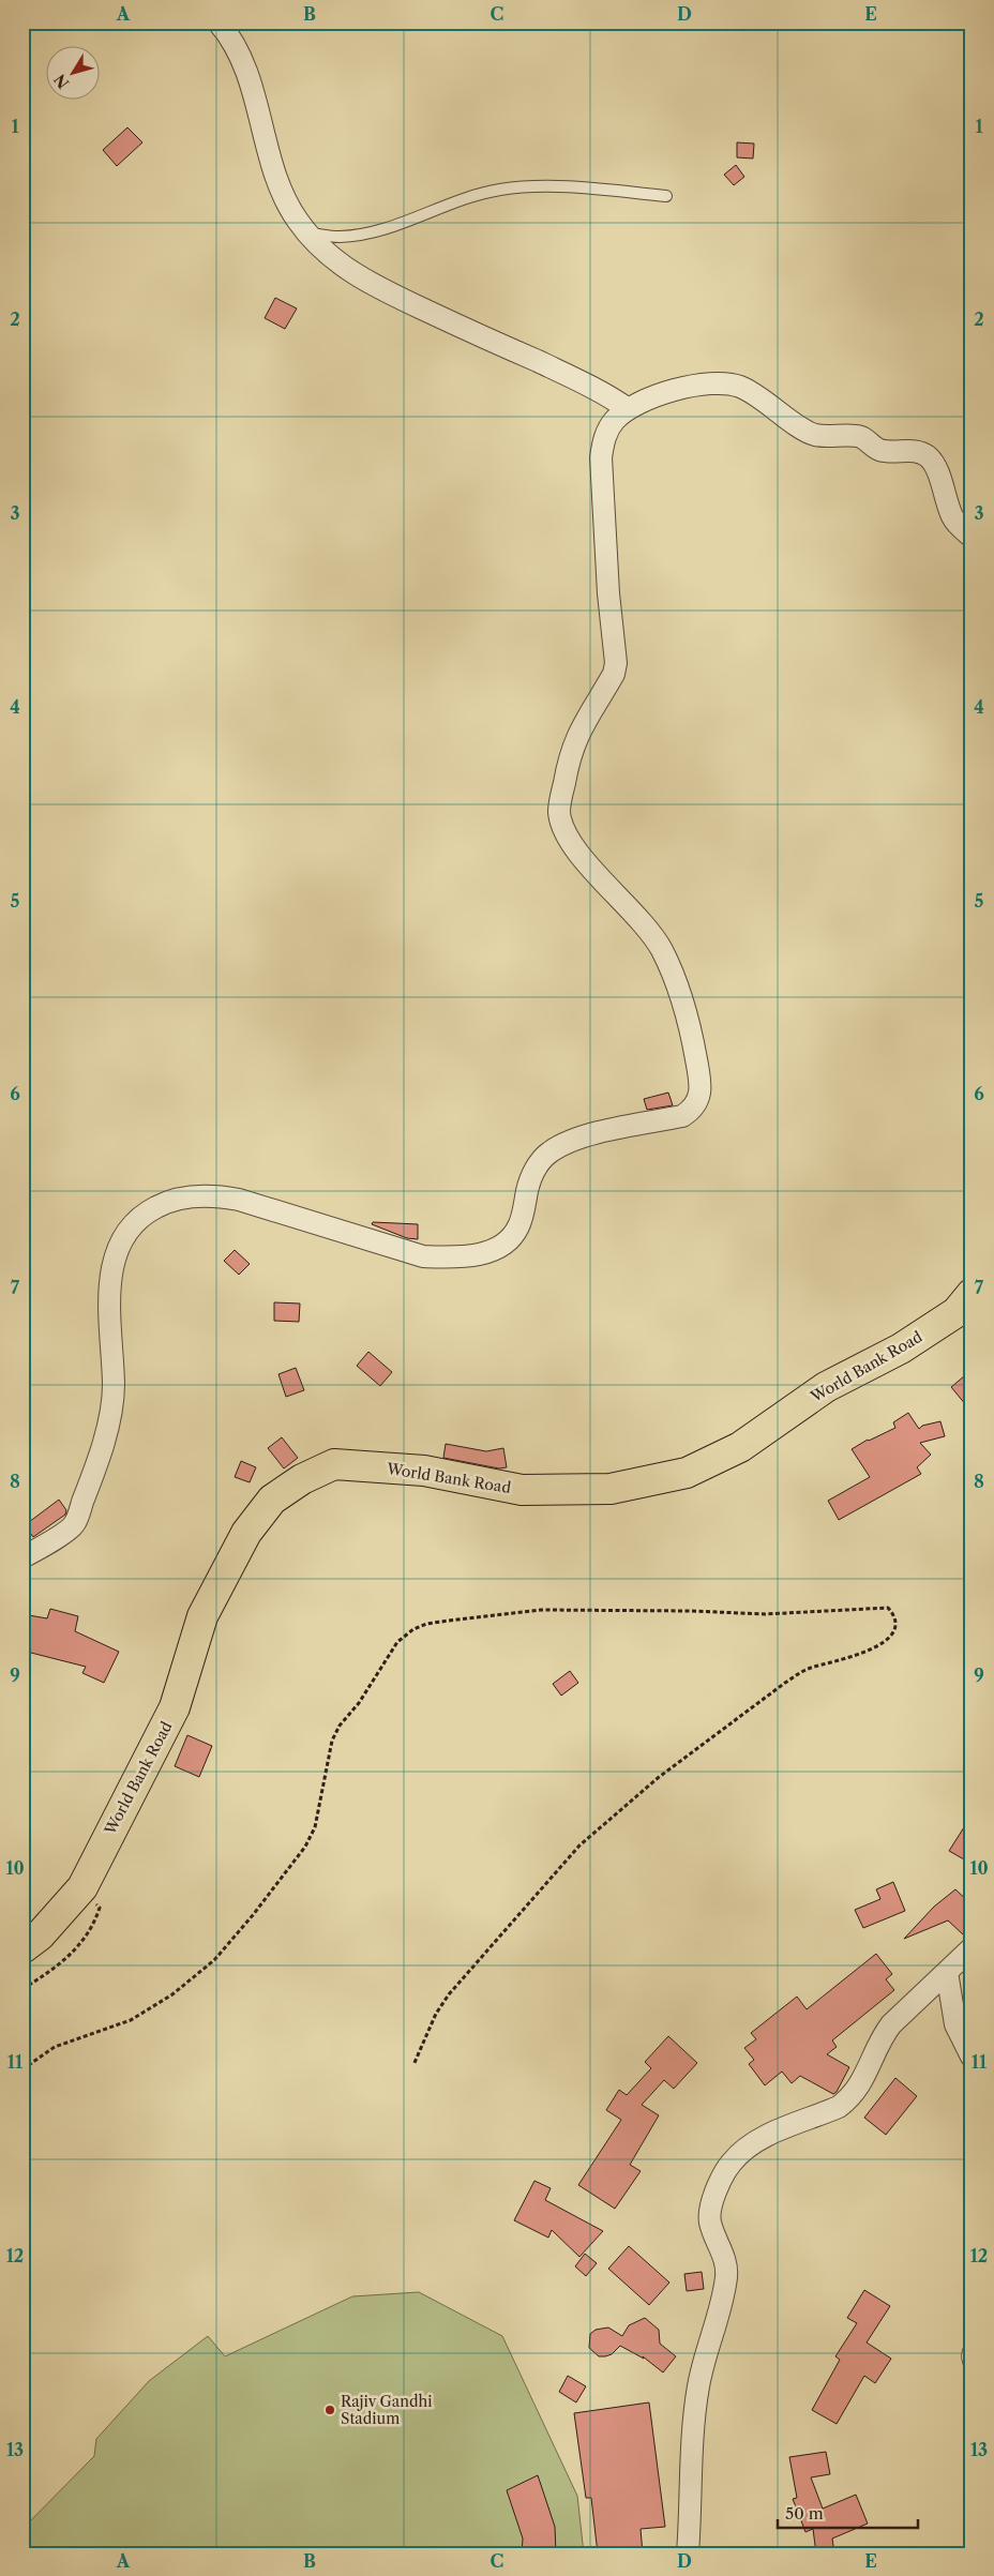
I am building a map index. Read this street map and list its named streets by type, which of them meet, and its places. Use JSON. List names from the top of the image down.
{
  "streets": {
    "main road": ["World Bank Road"]
  },
  "places": ["Rajiv Gandhi Stadium"],
  "scale_bar": "50 m",
  "north": "bottom left",
  "grid": {
    "columns": [
      "A",
      "B",
      "C",
      "D",
      "E"
    ],
    "rows": [
      "1",
      "2",
      "3",
      "4",
      "5",
      "6",
      "7",
      "8",
      "9",
      "10",
      "11",
      "12",
      "13"
    ]
  }
}
